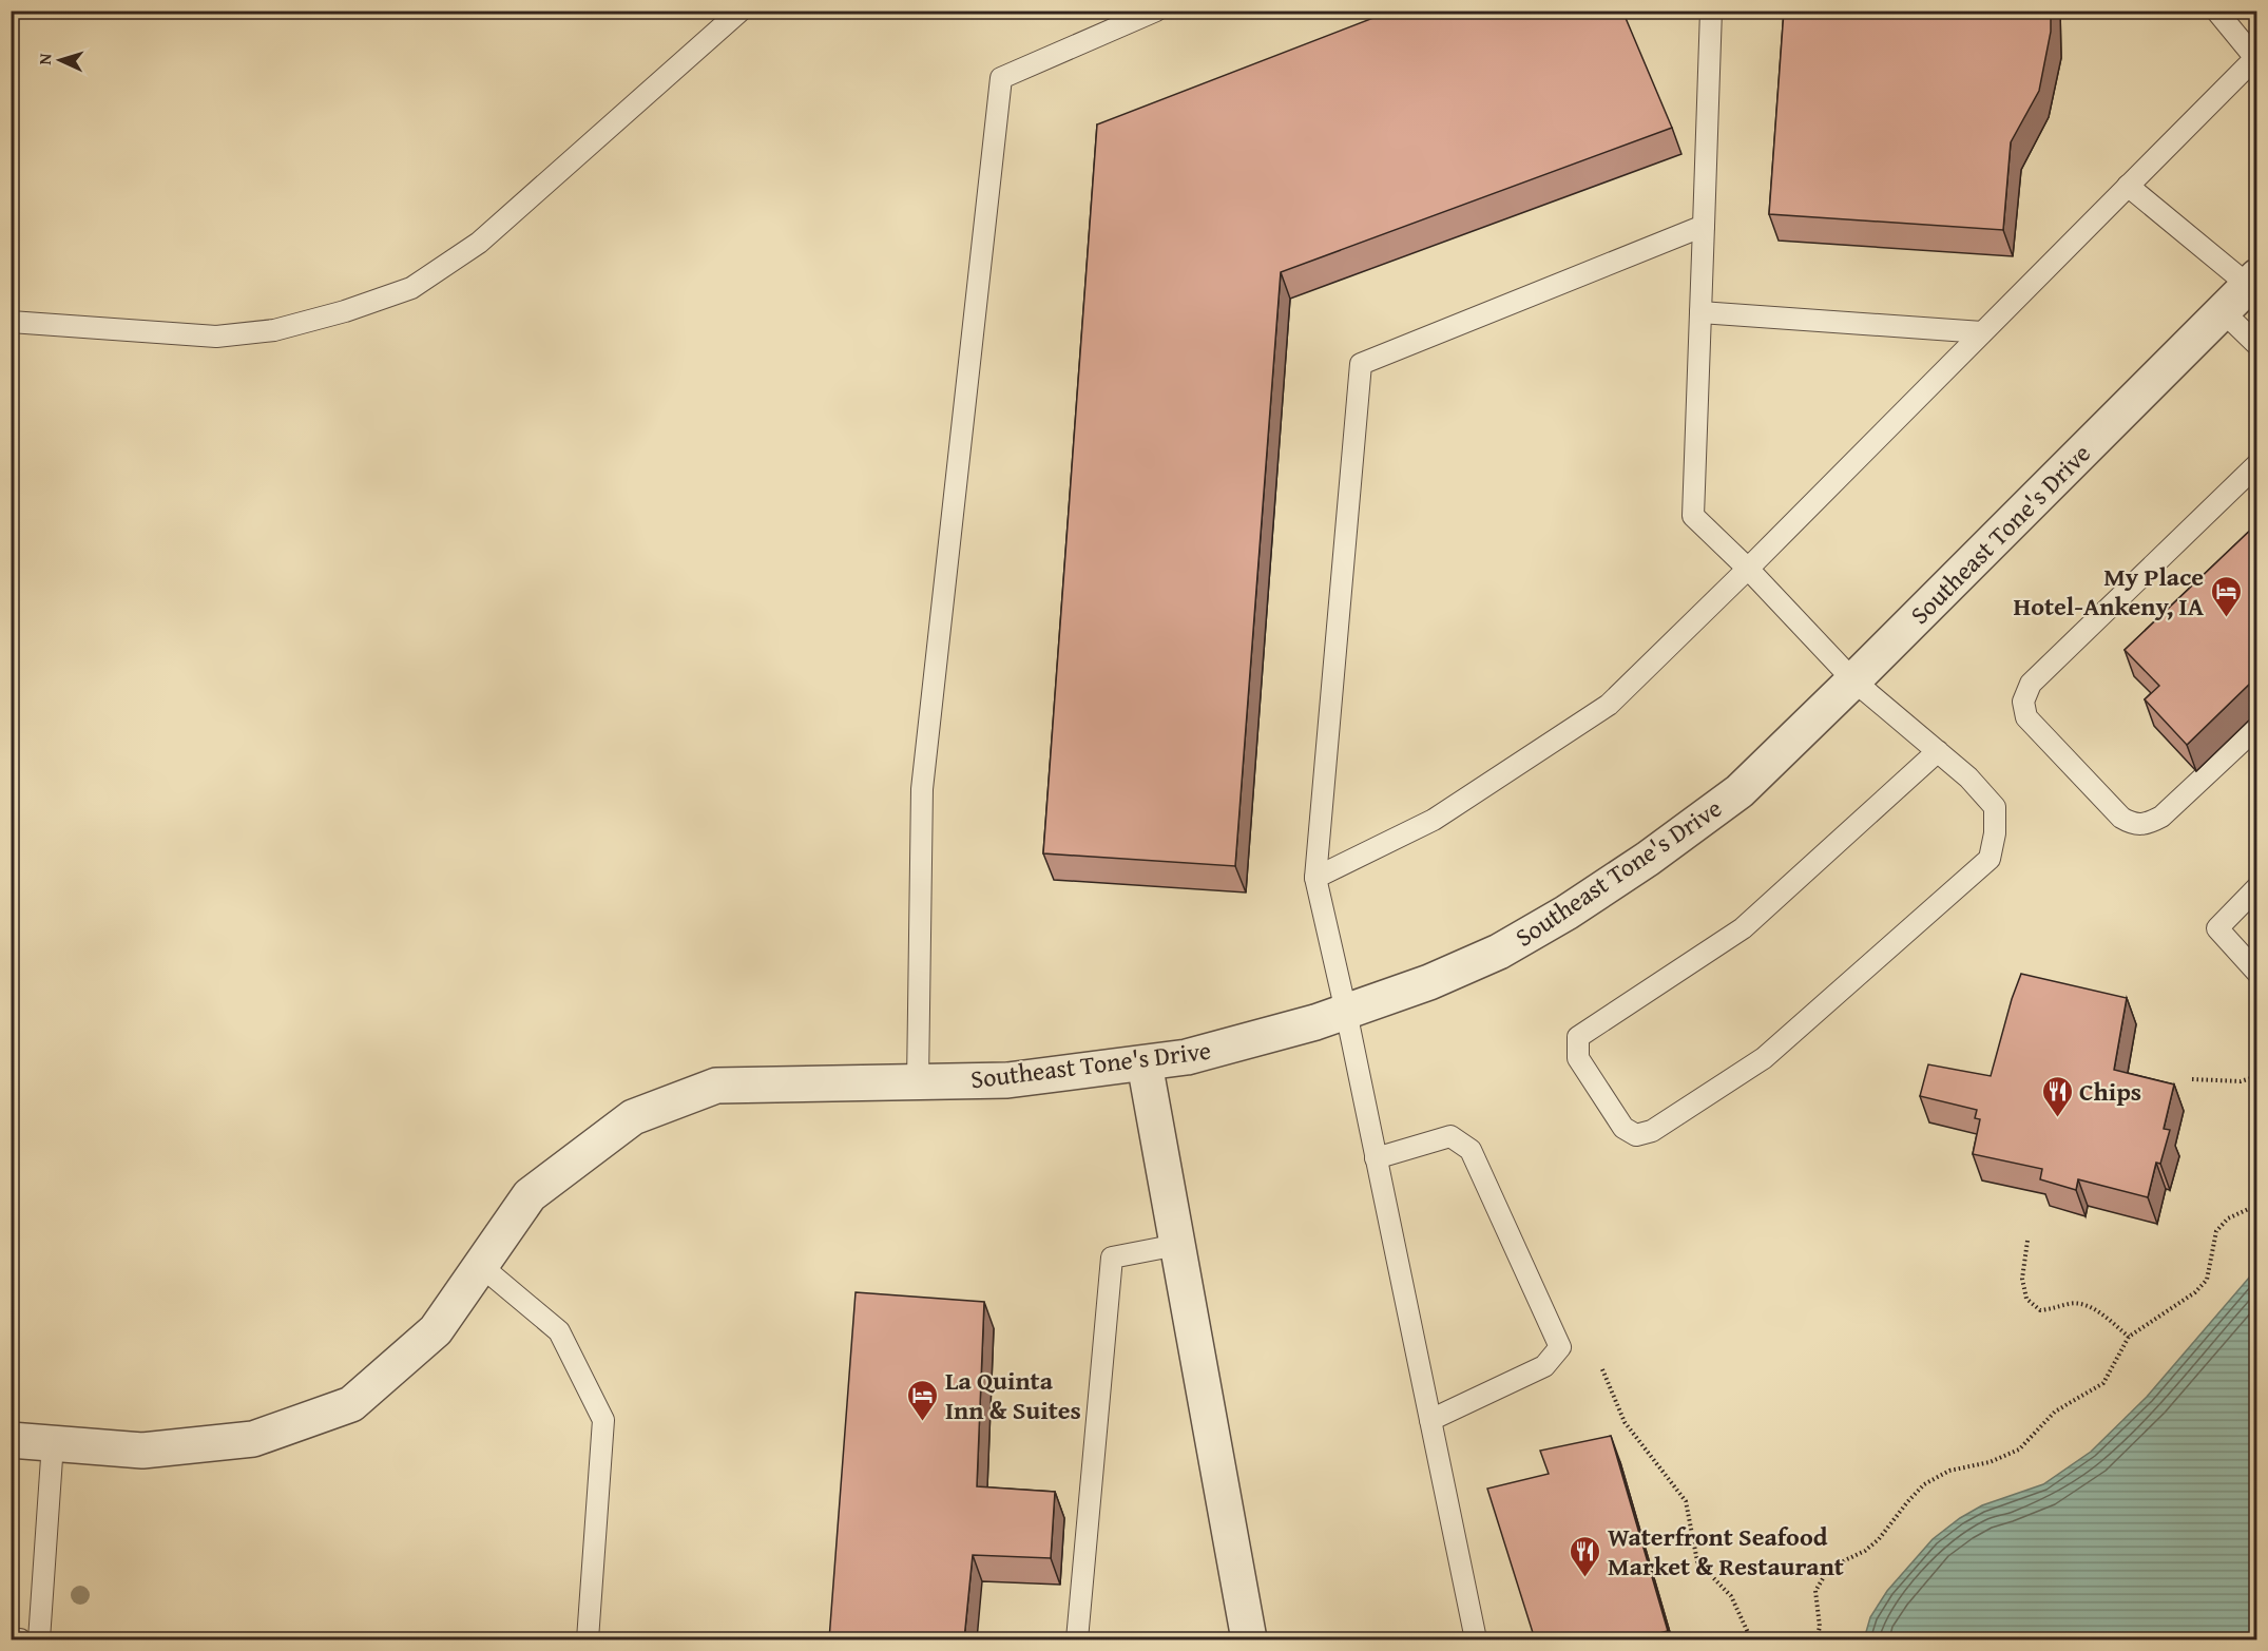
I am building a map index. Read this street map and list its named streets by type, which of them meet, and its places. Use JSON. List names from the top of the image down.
{
  "streets": {
    "street": ["Southeast Tone's Drive"]
  },
  "places": {
    "hotel": ["My Place Hotel-Ankeny, IA", "La Quinta Inn & Suites"],
    "restaurant": ["Chips", "Waterfront Seafood Market & Restaurant"]
  },
  "north": "left"
}
